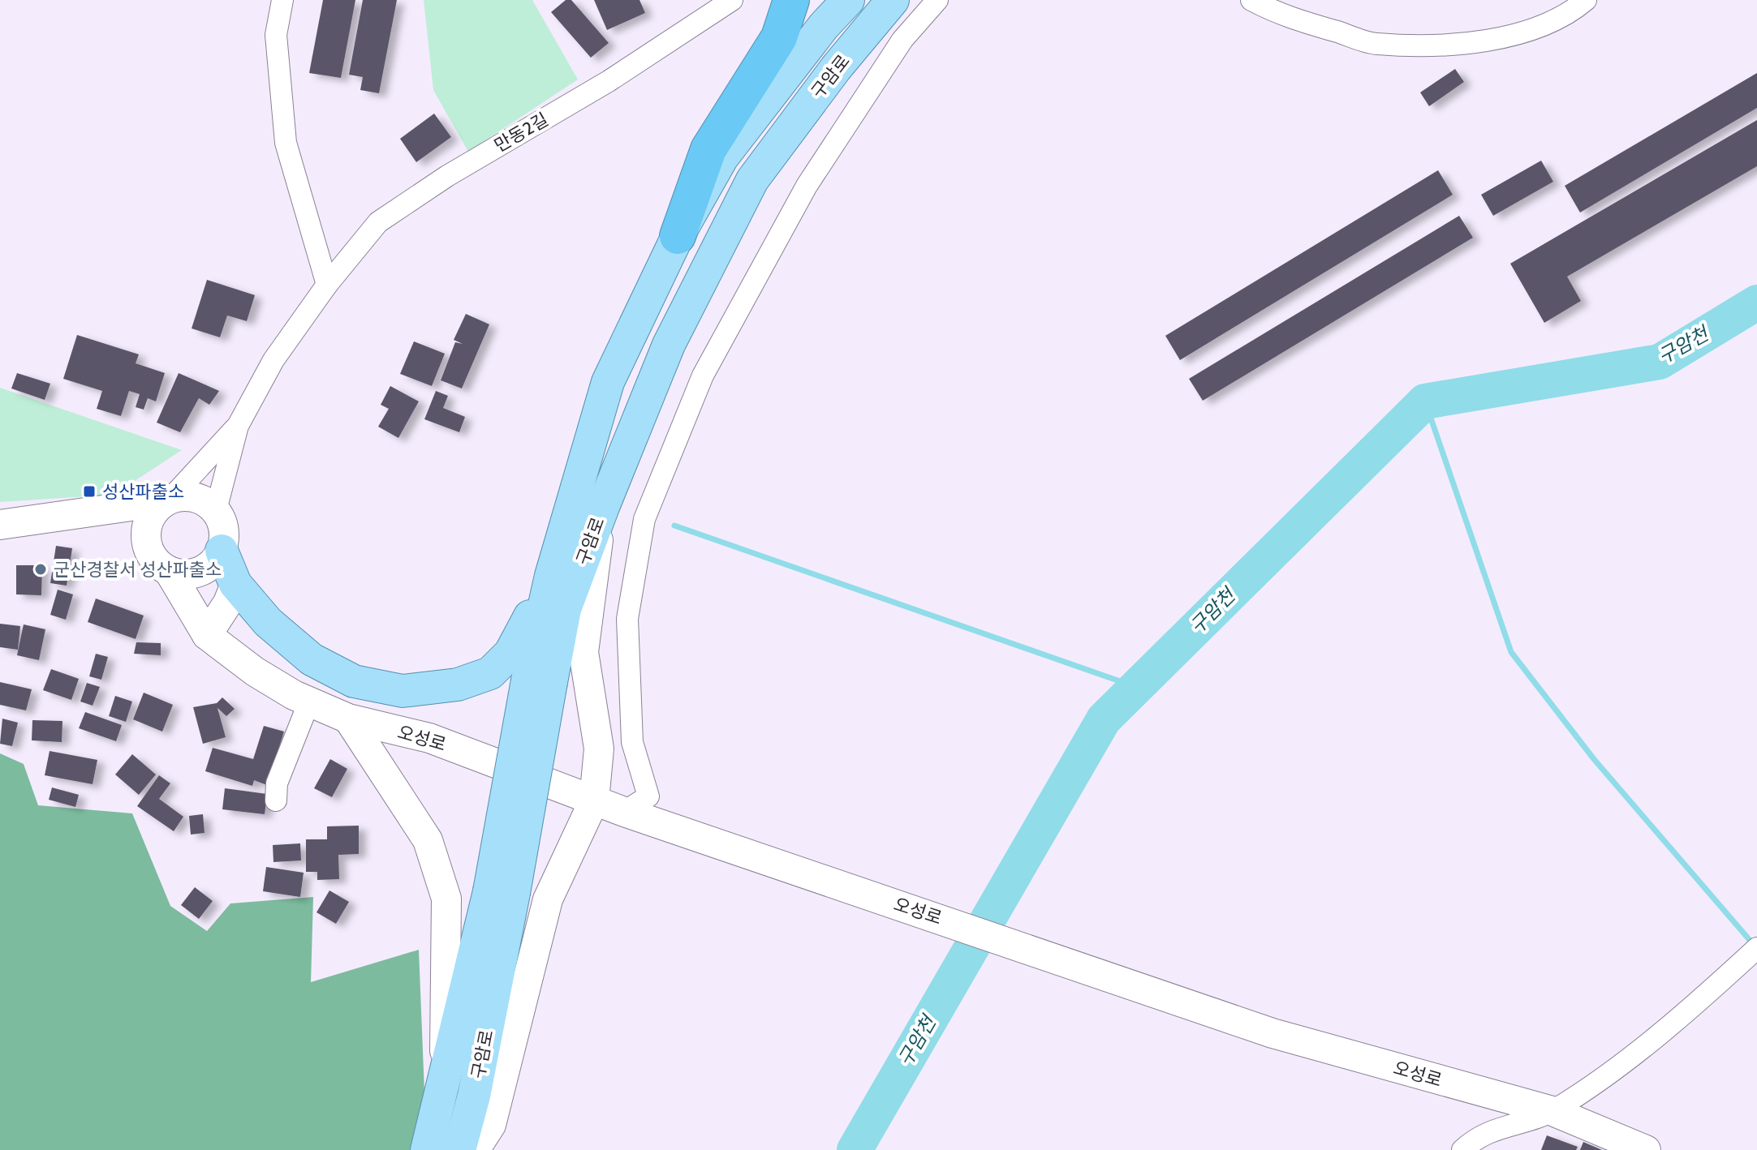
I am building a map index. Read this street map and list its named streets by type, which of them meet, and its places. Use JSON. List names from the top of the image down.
{
  "streets": {
    "main road": ["구암로", "오성로"],
    "street": ["만동2길"]
  },
  "water": ["구암천"],
  "places": {
    "transit": ["성산파출소"],
    "other": ["군산경찰서 성산파출소"]
  }
}
